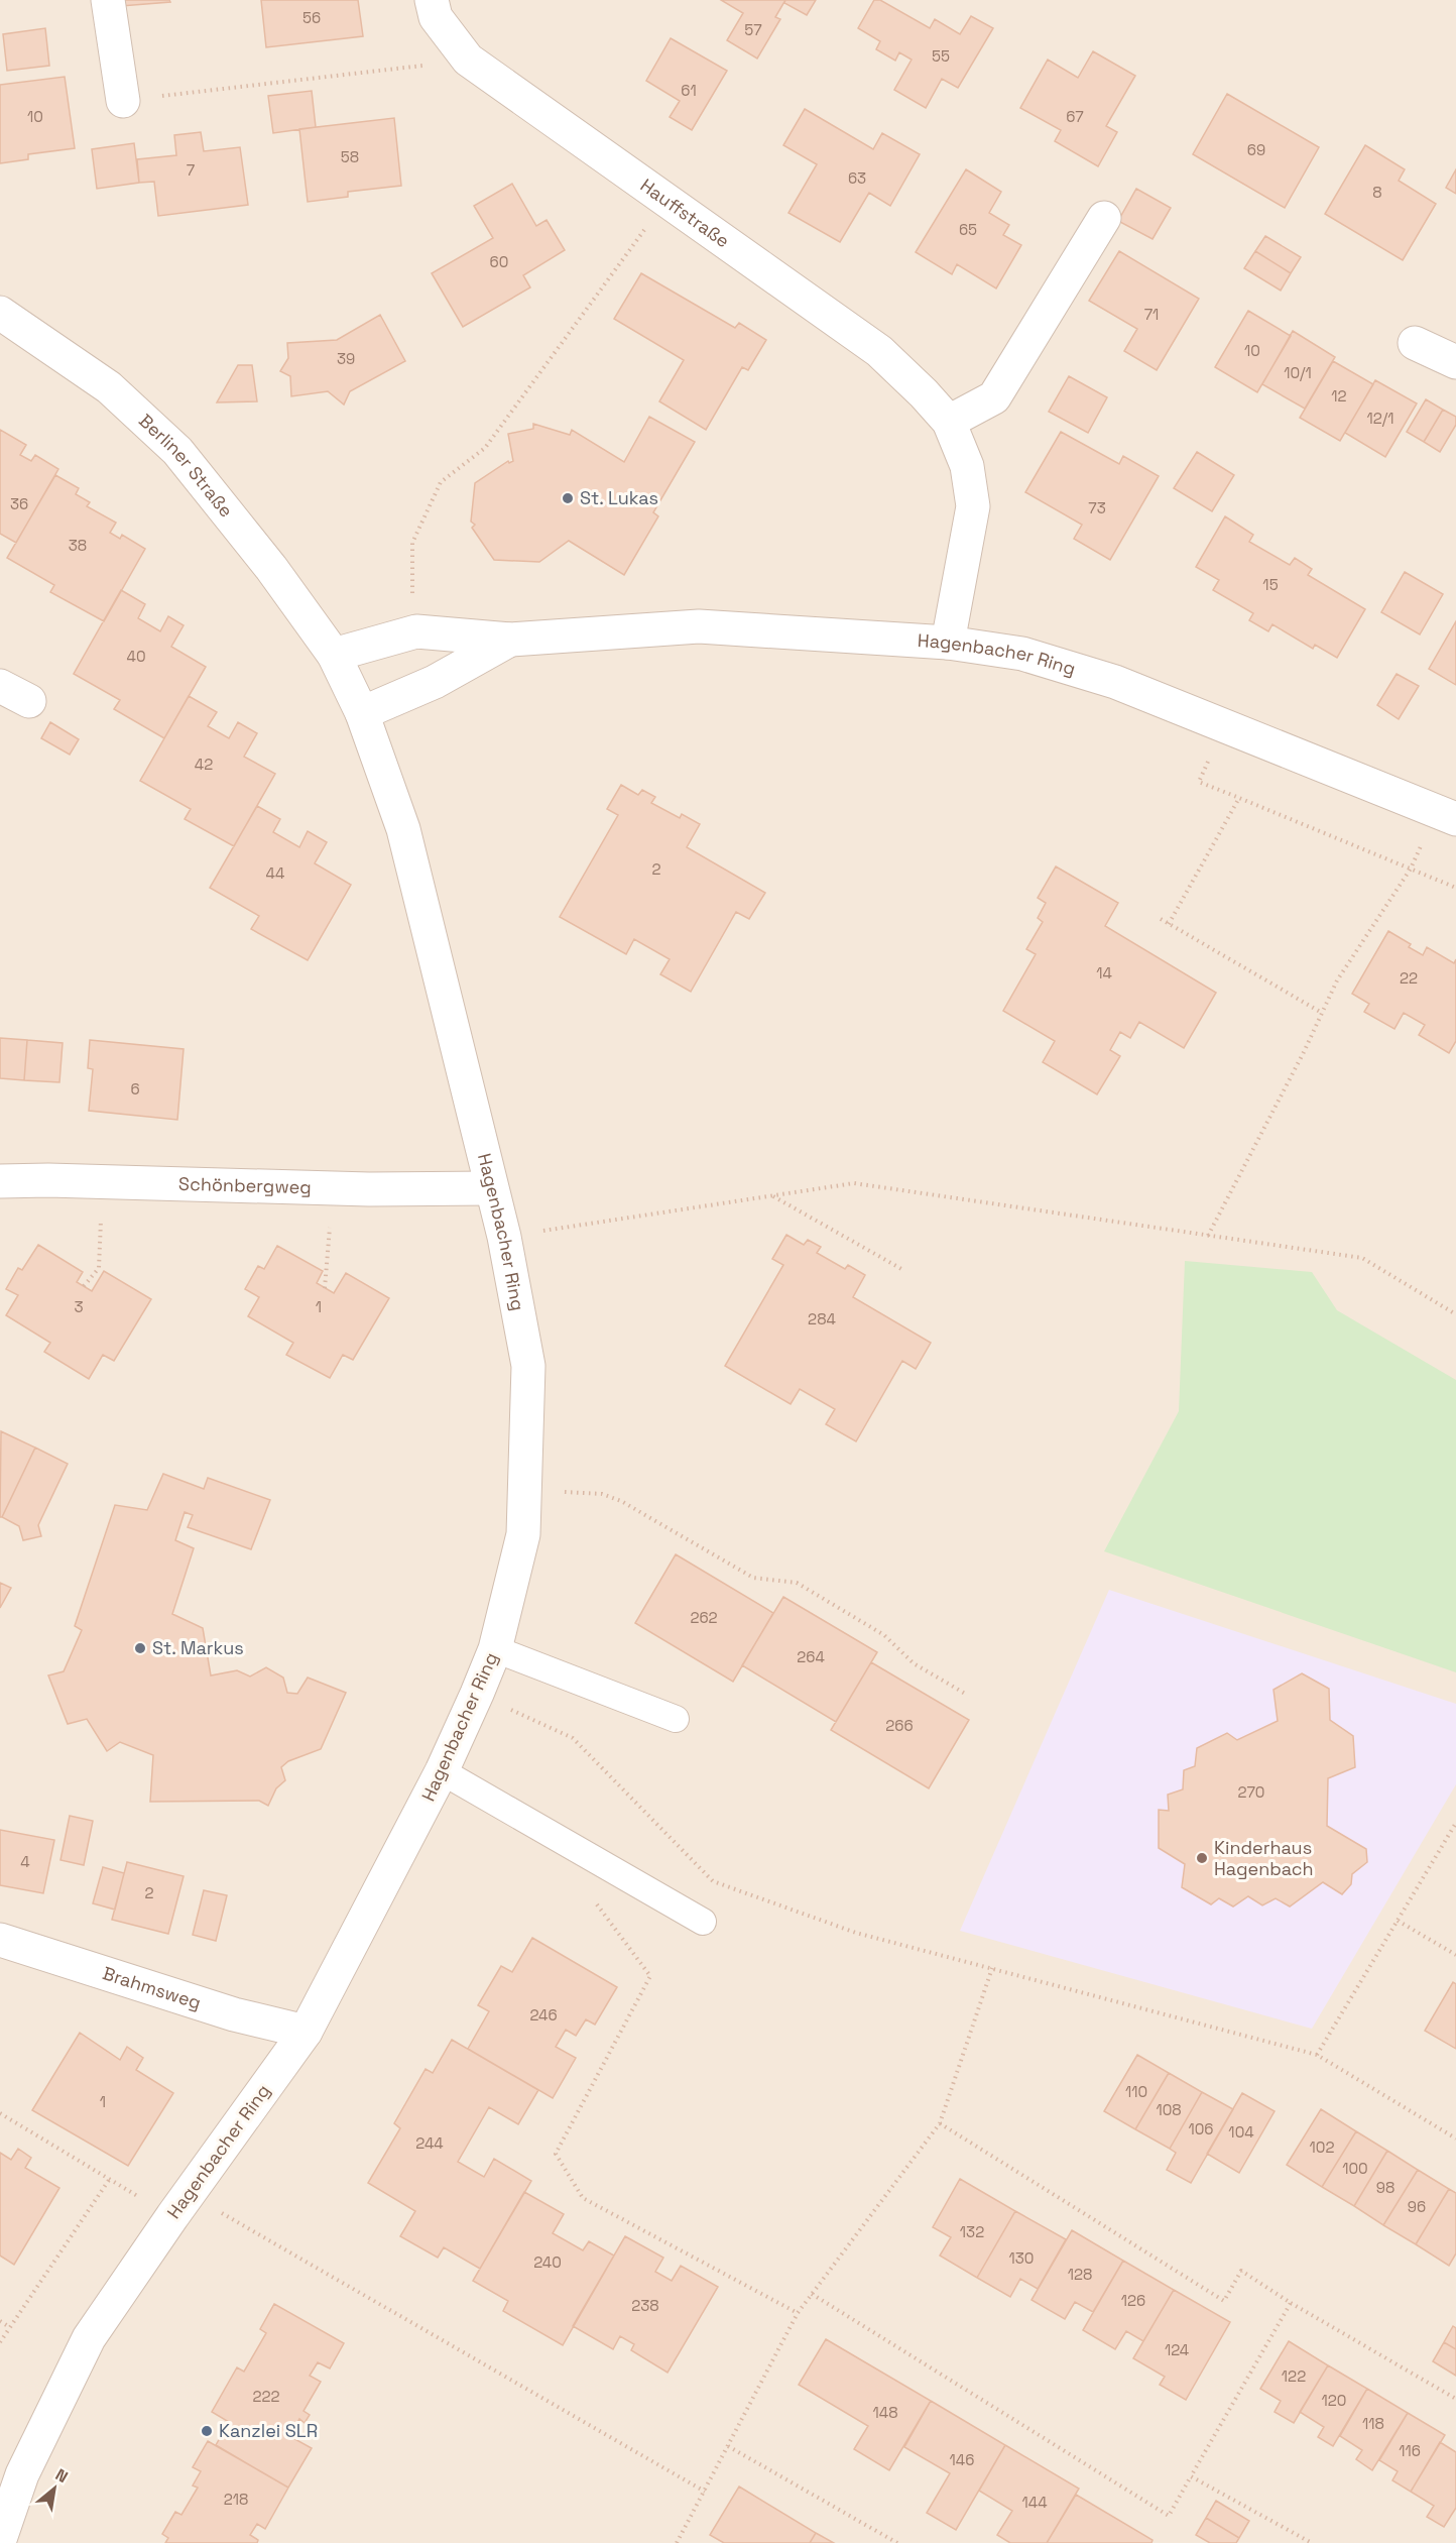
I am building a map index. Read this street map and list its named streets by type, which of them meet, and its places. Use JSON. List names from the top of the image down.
{
  "streets": {
    "street": [
      "Hauffstraße",
      "Berliner Straße",
      "Hagenbacher Ring",
      "Schönbergweg",
      "Brahmsweg"
    ]
  },
  "crossings": [
    ["Hauffstraße", "Hagenbacher Ring"],
    ["Berliner Straße", "Hagenbacher Ring"],
    ["Hagenbacher Ring", "Schönbergweg"],
    ["Hagenbacher Ring", "Brahmsweg"]
  ],
  "places": [
    "St. Lukas",
    "St. Markus",
    "Kinderhaus Hagenbach",
    "Kanzlei SLR"
  ],
  "house_numbers": [
    "56",
    "57",
    "55",
    "61",
    "10",
    "67",
    "69",
    "58",
    "7",
    "63",
    "8",
    "65",
    "60",
    "71",
    "10",
    "39",
    "10/1",
    "12",
    "12/1",
    "36",
    "73",
    "38",
    "15",
    "40",
    "42",
    "2",
    "44",
    "14",
    "22",
    "6",
    "3",
    "1",
    "284",
    "262",
    "264",
    "266",
    "270",
    "4",
    "2",
    "246",
    "110",
    "1",
    "108",
    "106",
    "104",
    "244",
    "102",
    "100",
    "98",
    "96",
    "132",
    "130",
    "240",
    "128",
    "126",
    "238",
    "124",
    "122",
    "222",
    "120",
    "148",
    "118",
    "116",
    "146",
    "218",
    "144"
  ],
  "north": "top right"
}
